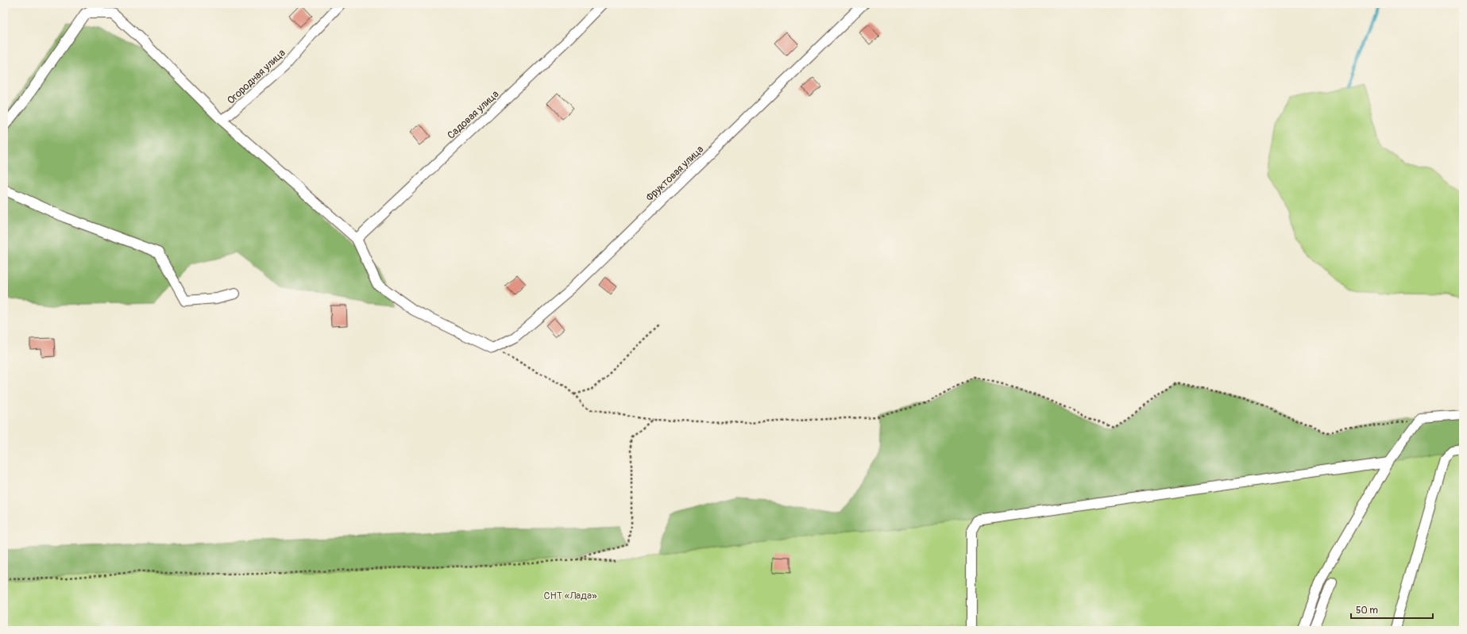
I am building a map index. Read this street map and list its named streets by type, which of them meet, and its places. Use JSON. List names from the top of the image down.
{
  "streets": {
    "street": ["Огородная улица", "Садовая улица", "Фруктовая улица"]
  },
  "parks": ["СНТ «Лада»"],
  "scale_bar": "50 m"
}
